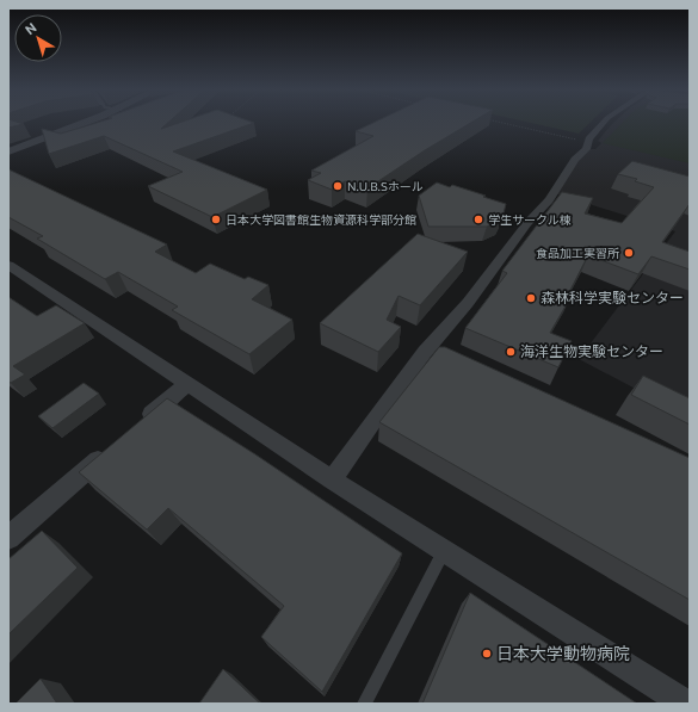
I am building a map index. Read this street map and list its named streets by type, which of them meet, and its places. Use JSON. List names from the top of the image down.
{
  "places": [
    "N.U.B.Sホール",
    "日本大学図書館生物資源科学部分館",
    "学生サークル棟",
    "食品加工実習所",
    "森林科学実験センター",
    "海洋生物実験センター",
    "日本大学動物病院"
  ],
  "north": "top left"
}
